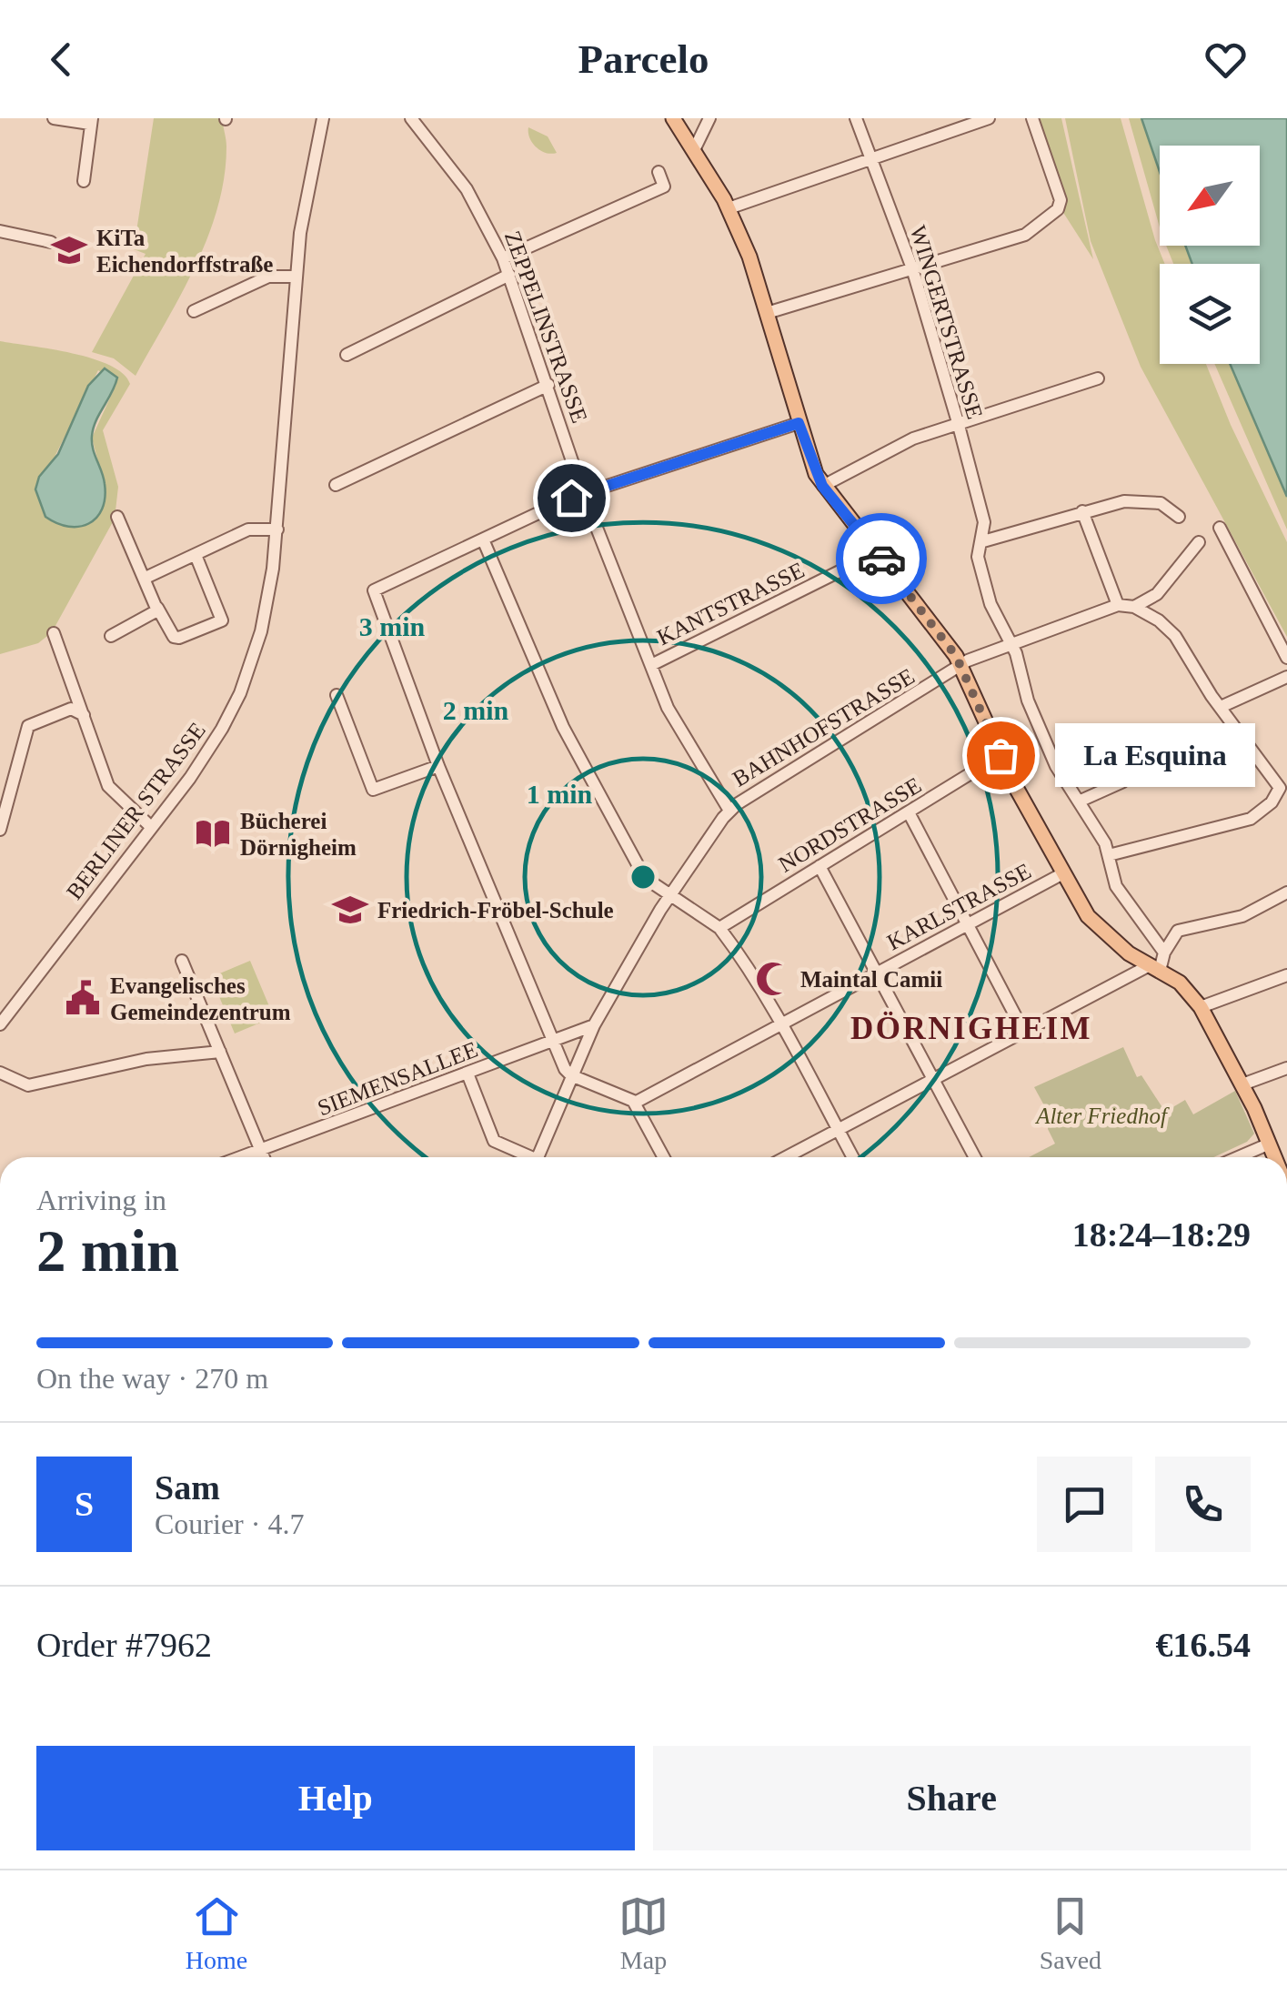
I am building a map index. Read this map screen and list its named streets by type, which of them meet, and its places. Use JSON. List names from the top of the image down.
{
  "streets": {
    "street": [
      "WINGERTSTRASSE",
      "ZEPPELINSTRASSE",
      "KANTSTRASSE",
      "BAHNHOFSTRASSE",
      "BERLINER STRASSE",
      "NORDSTRASSE",
      "KARLSTRASSE",
      "SIEMENSALLEE"
    ]
  },
  "crossings": [
    ["WINGERTSTRASSE", "BAHNHOFSTRASSE"],
    ["ZEPPELINSTRASSE", "KANTSTRASSE"],
    ["ZEPPELINSTRASSE", "BAHNHOFSTRASSE"],
    ["BAHNHOFSTRASSE", "SIEMENSALLEE"]
  ],
  "districts": ["DÖRNIGHEIM"],
  "parks": ["Alter Friedhof"],
  "places": {
    "school or university": ["KiTa Eichendorffstraße", "Friedrich-Fröbel-Schule"],
    "other": ["La Esquina"],
    "library": ["Bücherei Dörnigheim"],
    "mosque": ["Maintal Camii"],
    "public building": ["Evangelisches Gemeindezentrum"]
  },
  "north": "bottom left",
  "page": {
    "header": "Parcelo",
    "bubble": "La Esquina",
    "heading": ["2 min", "Arriving in", "18:24–18:29"],
    "panel": [
      "Sam",
      "Courier · 4.7",
      "Order #7962",
      "€16.54"
    ],
    "bar": "On the way · 270 m",
    "round": "S",
    "buttons": ["Help", "Share"],
    "tabs": ["Home", "Map", "Saved"]
  },
  "rings": ["3 min", "2 min", "1 min"]
}
